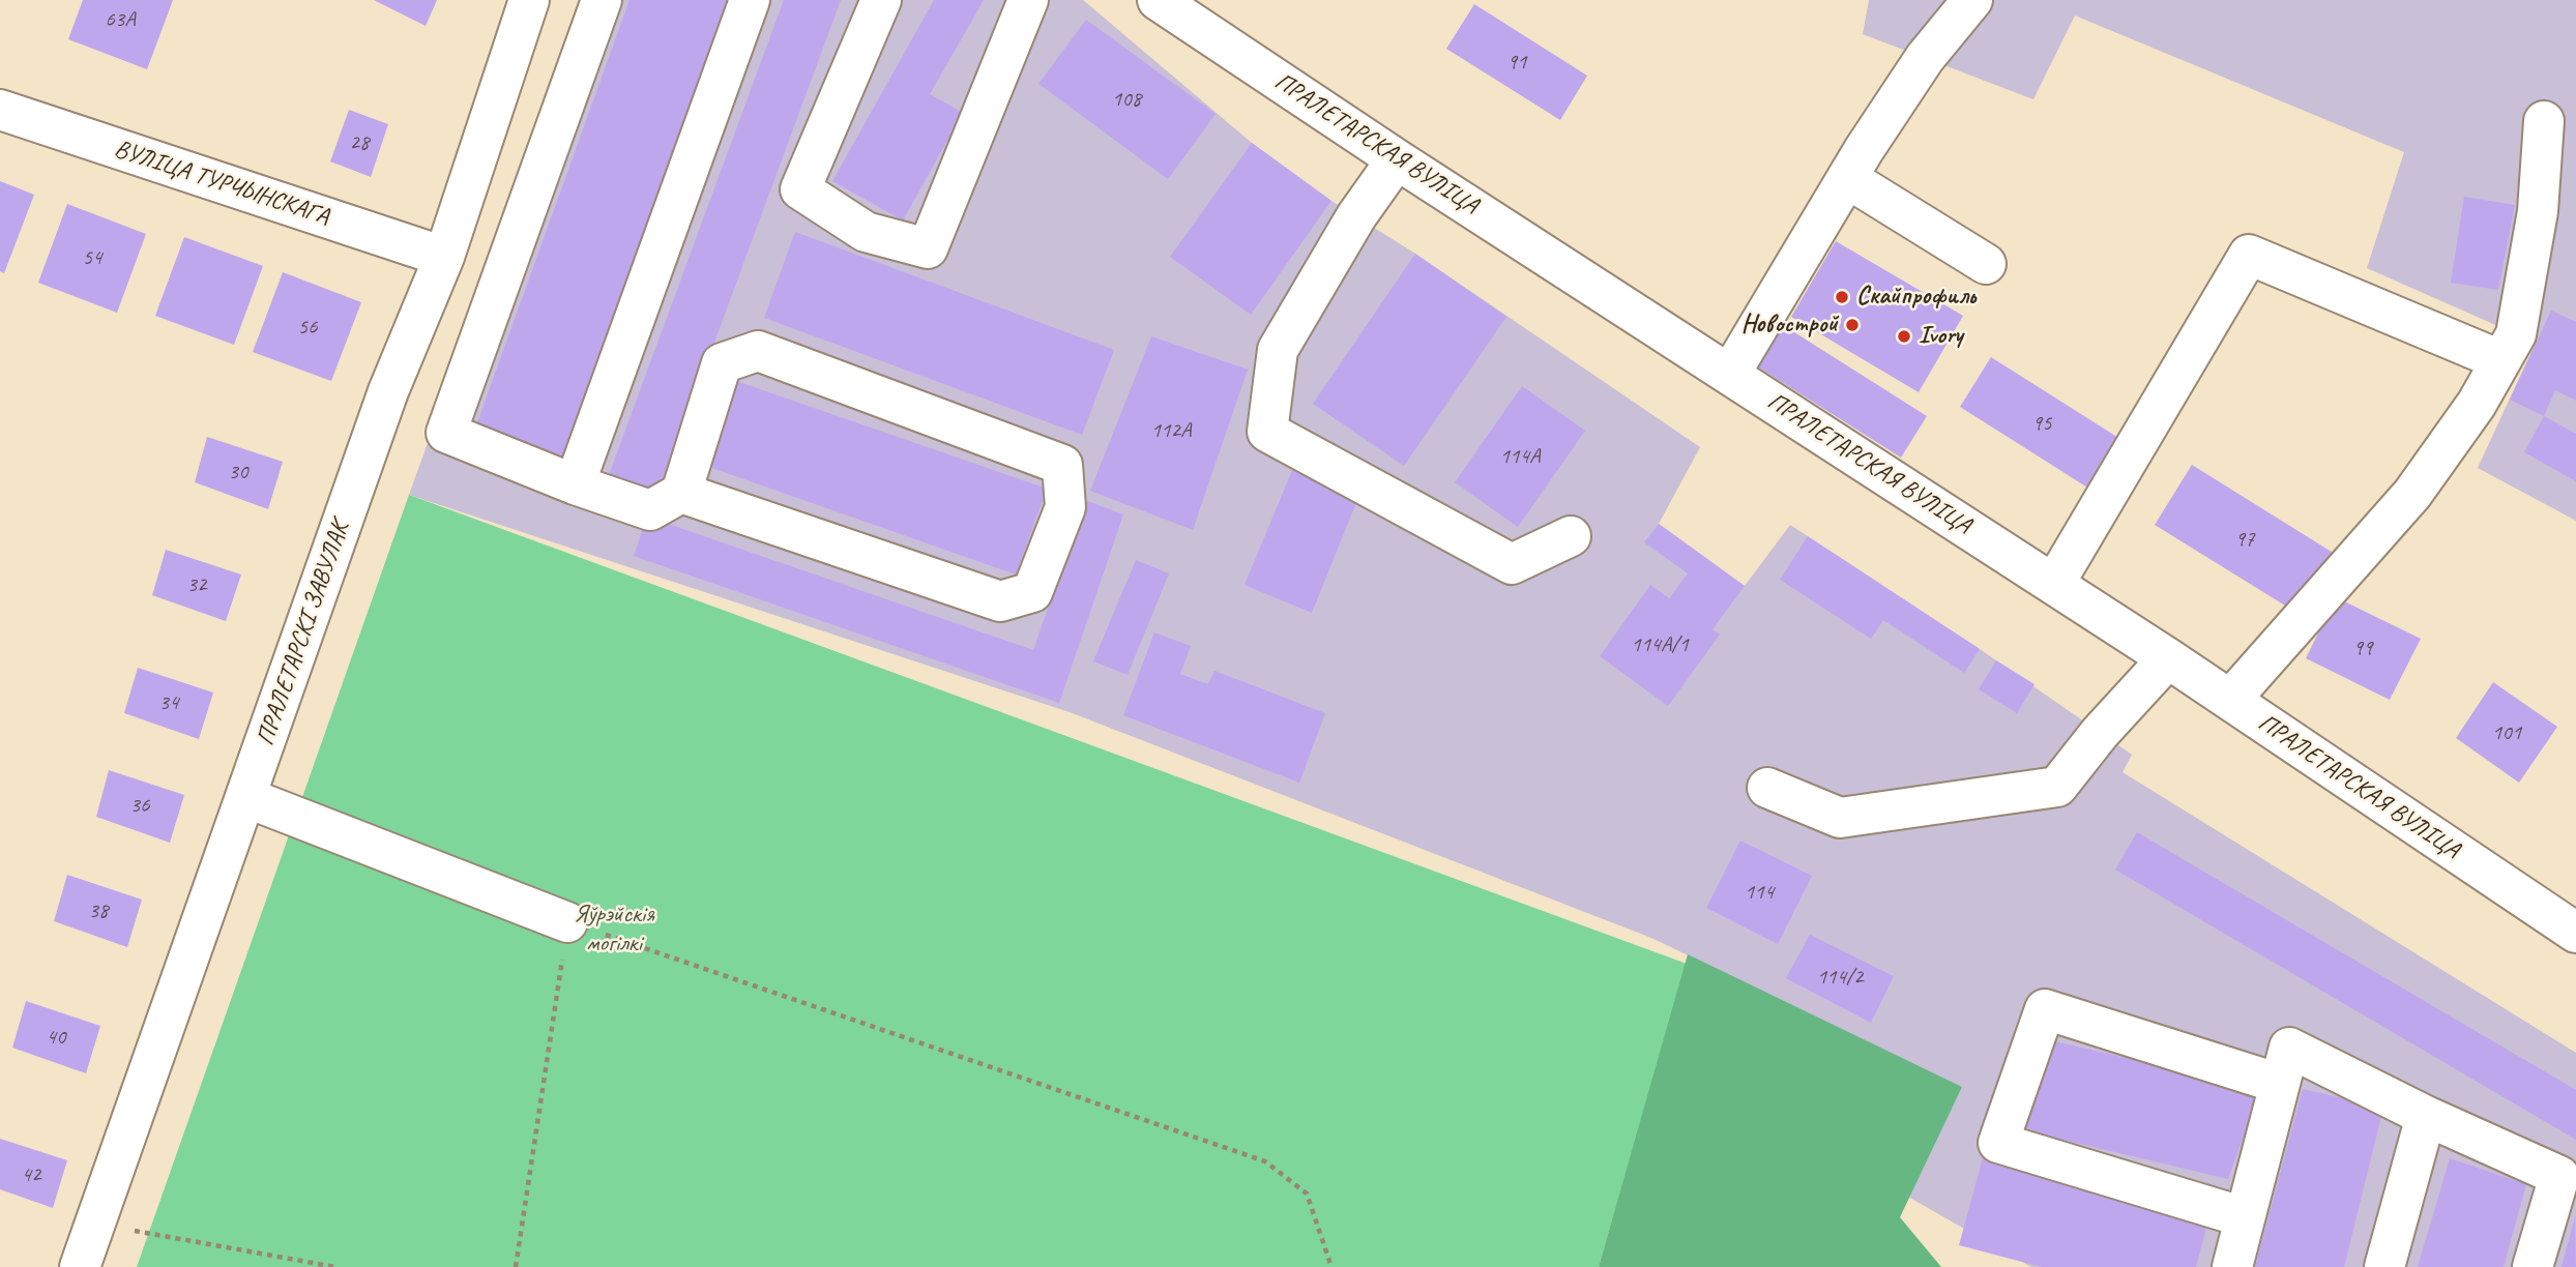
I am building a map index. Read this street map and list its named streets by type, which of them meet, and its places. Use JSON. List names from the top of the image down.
{
  "streets": {
    "street": ["ПРАЛЕТАРСКАЯ ВУЛІЦА", "ВУЛІЦА ТУРЧЫНСКАГА", "ПРАЛЕТАРСКІ ЗАВУЛАК"]
  },
  "crossings": [
    ["ВУЛІЦА ТУРЧЫНСКАГА", "ПРАЛЕТАРСКІ ЗАВУЛАК"]
  ],
  "parks": ["Яўрэйскія могілкі"],
  "places": ["Скайпрофиль", "Новострой", "Ivory"],
  "house_numbers": [
    "63А",
    "91",
    "108",
    "28",
    "54",
    "56",
    "95",
    "112А",
    "114А",
    "30",
    "97",
    "32",
    "114А/1",
    "99",
    "34",
    "101",
    "36",
    "114",
    "38",
    "114/2",
    "40",
    "42"
  ]
}
